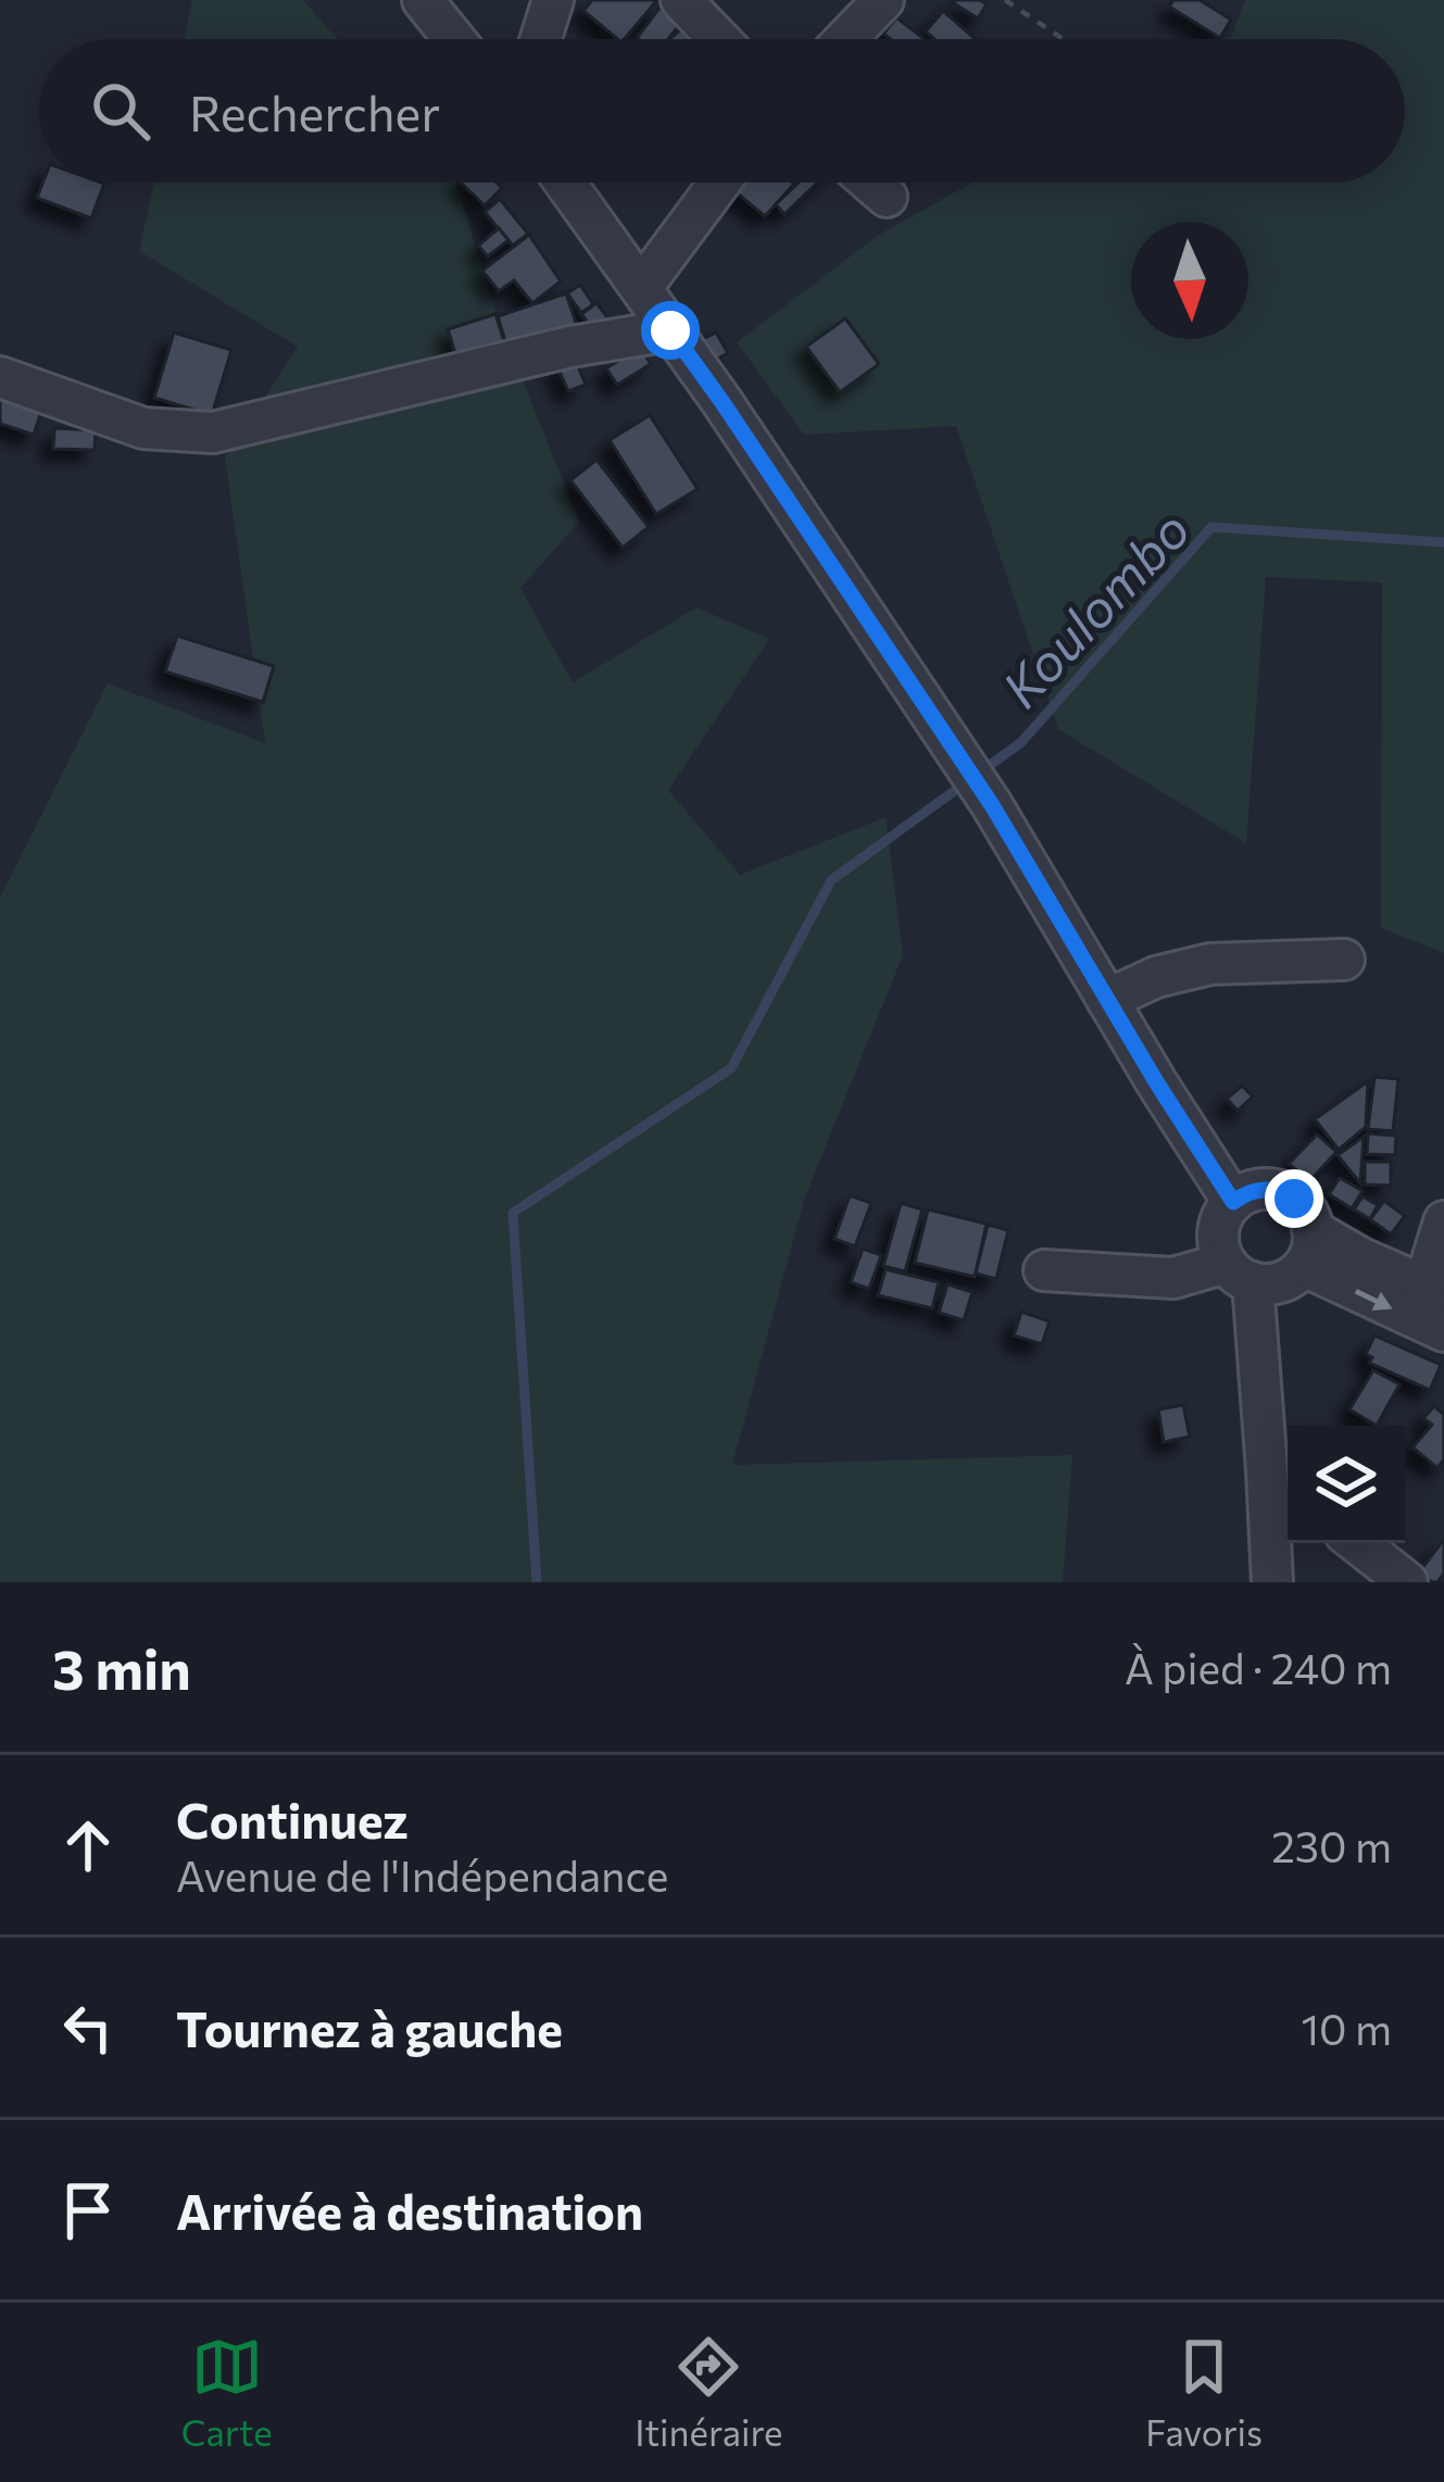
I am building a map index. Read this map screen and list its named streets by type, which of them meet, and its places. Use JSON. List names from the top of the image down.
{
  "water": ["Koulombo"],
  "north": "bottom",
  "page": {
    "search": "Rechercher",
    "heading": ["3 min", "À pied · 240 m"],
    "list": [
      ["Continuez", "Avenue de l'Indépendance", "230 m"],
      ["Tournez à gauche", "10 m"],
      "Arrivée à destination"
    ],
    "nav": ["Carte", "Itinéraire", "Favoris"]
  }
}
